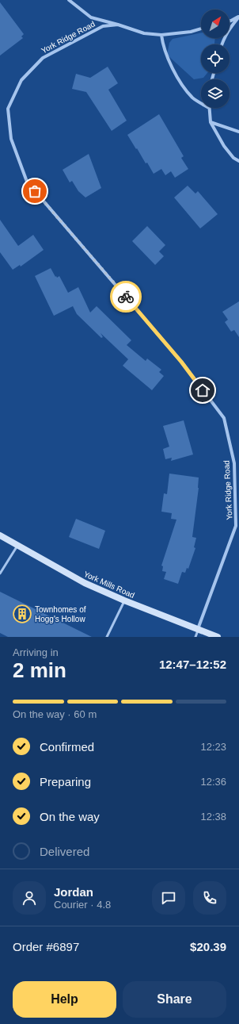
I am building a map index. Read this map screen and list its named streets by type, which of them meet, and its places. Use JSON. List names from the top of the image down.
{
  "streets": {
    "main road": ["York Mills Road"],
    "street": ["York Ridge Road"]
  },
  "crossings": [
    ["York Ridge Road", "York Mills Road"]
  ],
  "places": {
    "building": ["Townhomes of Hogg's Hollow"]
  },
  "north": "top right",
  "page": {
    "heading": ["2 min", "Arriving in", "12:47–12:52"],
    "panel": [
      "Jordan",
      "Courier · 4.8",
      "Order #6897",
      "$20.39"
    ],
    "bar": "On the way · 60 m",
    "list": [
      ["Confirmed", "12:23"],
      ["Preparing", "12:36"],
      ["On the way", "12:38"],
      "Delivered"
    ],
    "buttons": ["Help", "Share"]
  }
}
